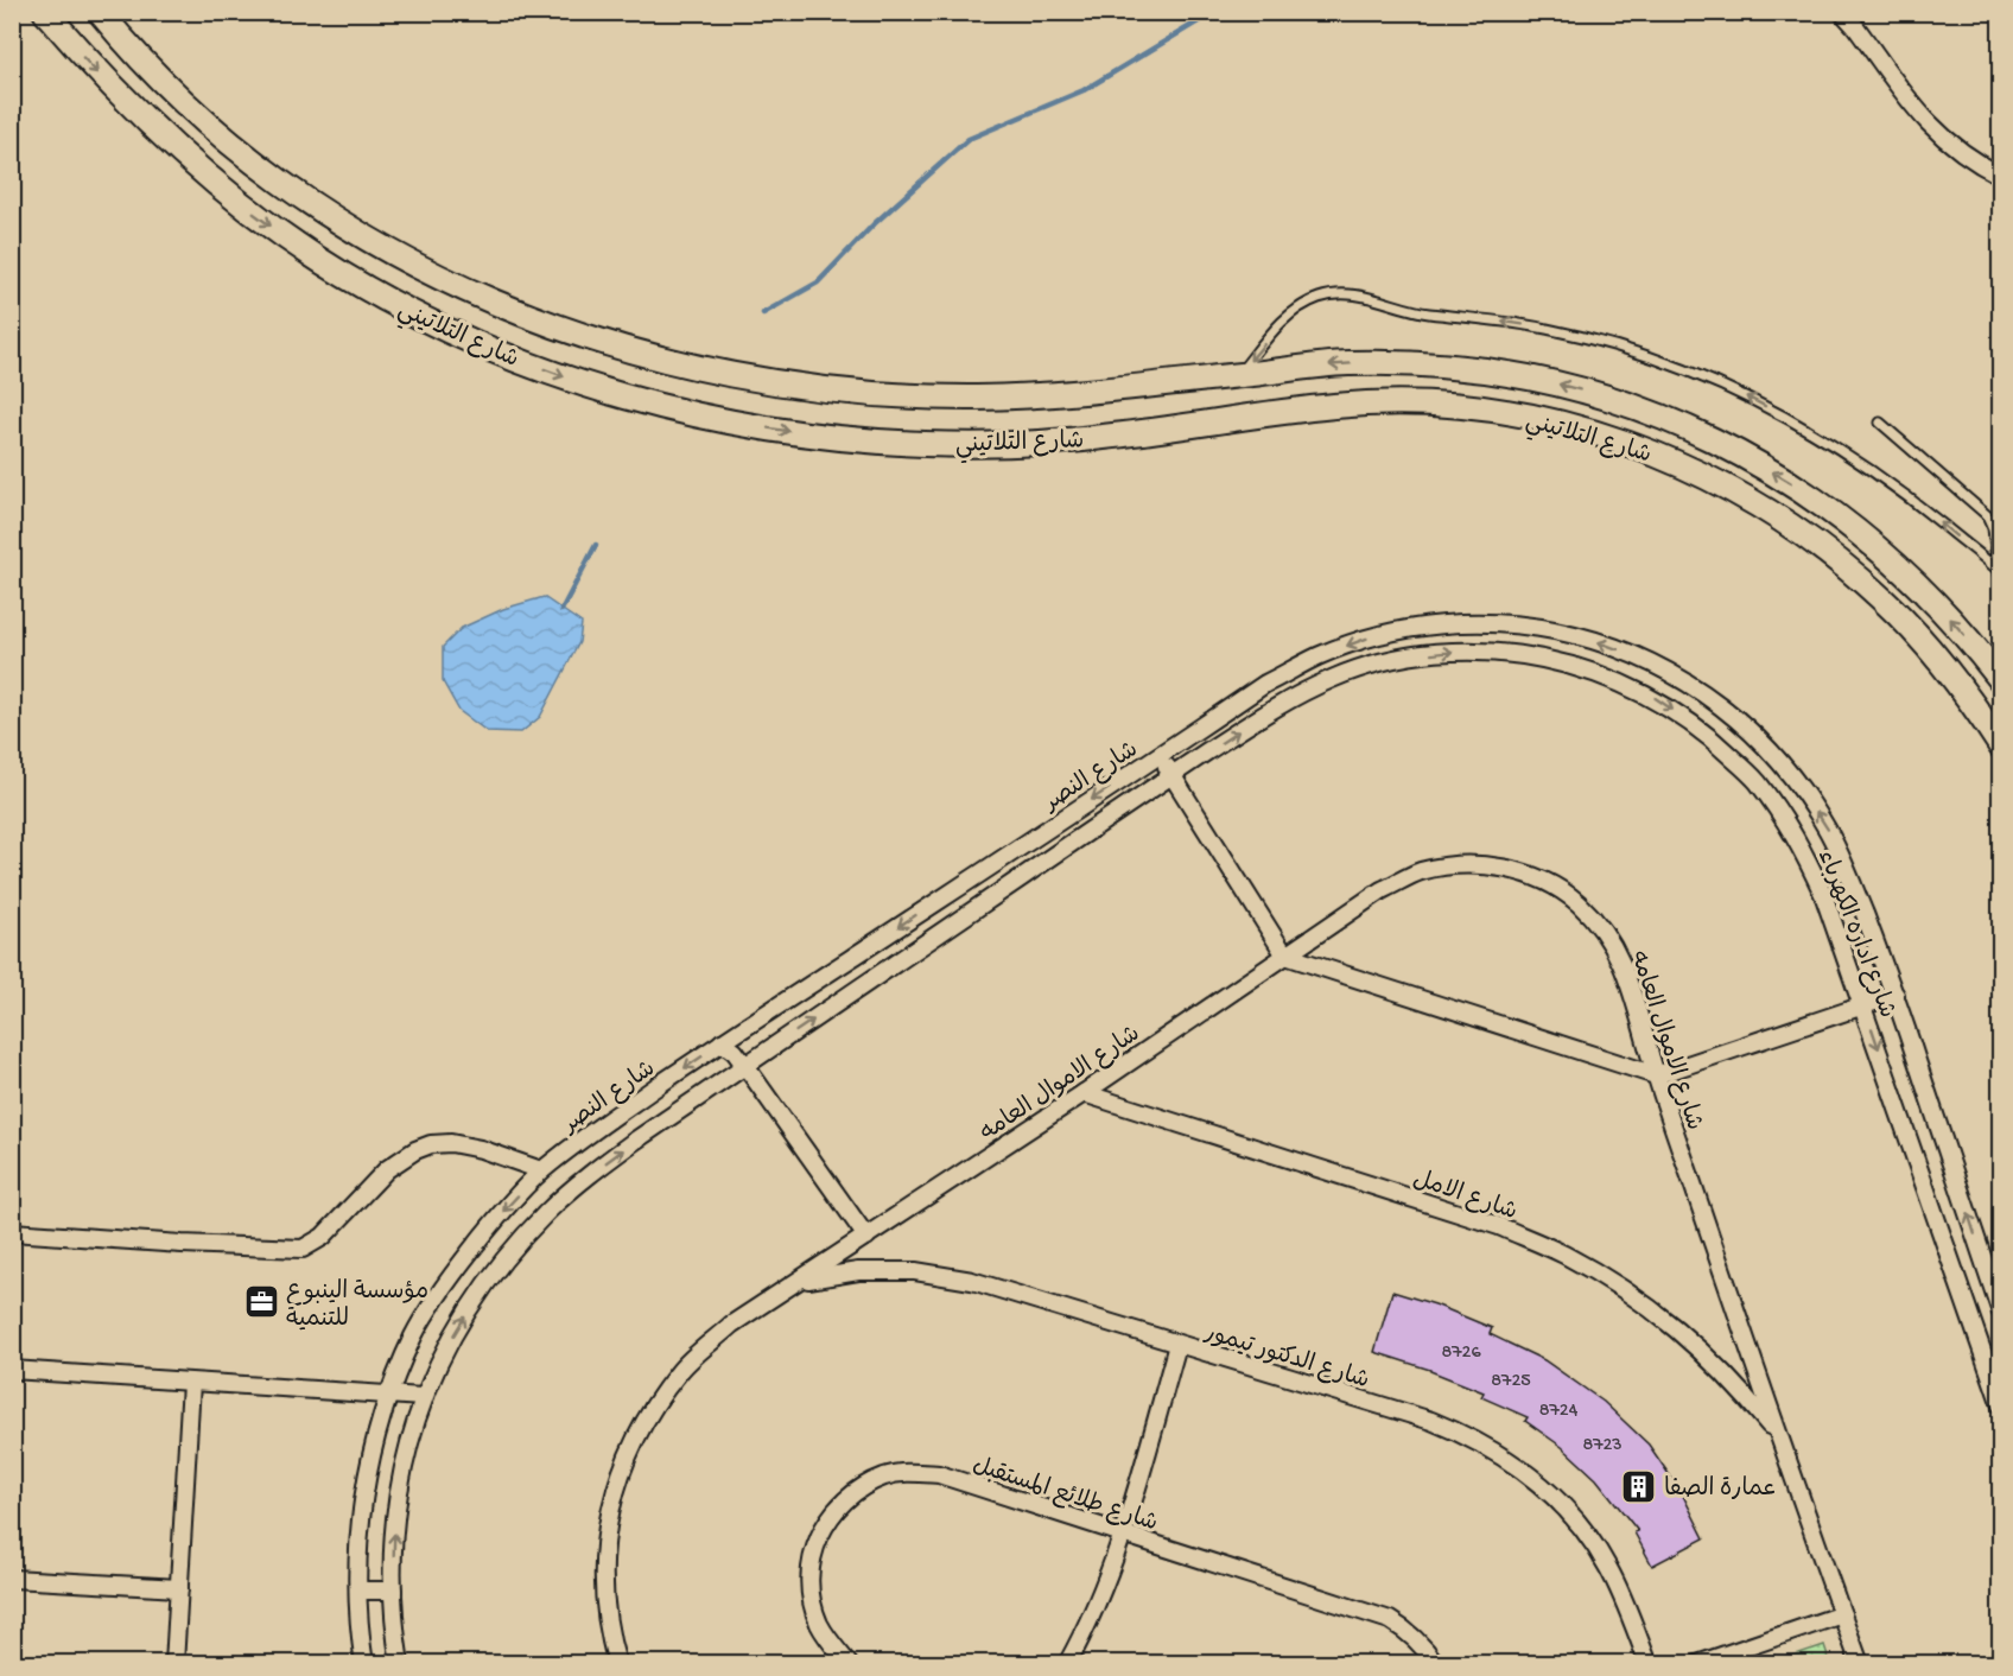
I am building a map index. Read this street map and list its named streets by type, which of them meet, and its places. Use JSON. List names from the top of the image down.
{
  "streets": {
    "main road": ["شارع التلاتيني"],
    "street": [
      "شارع النصر",
      "شارع اداره الكهرباء",
      "شارع الاموال العامه",
      "شارع الامل",
      "شارع الدكتور تيمور",
      "شارع طلائع المستقبل"
    ]
  },
  "crossings": [
    ["شارع النصر", "شارع اداره الكهرباء"],
    ["شارع الاموال العامه", "شارع الامل"],
    ["شارع الاموال العامه", "شارع الدكتور تيمور"]
  ],
  "places": {
    "office": ["مؤسسة الينبوع للتنمية"],
    "building": ["عمارة الصفا"]
  },
  "house_numbers": [
    "8726",
    "8725",
    "8724",
    "8723"
  ]
}
